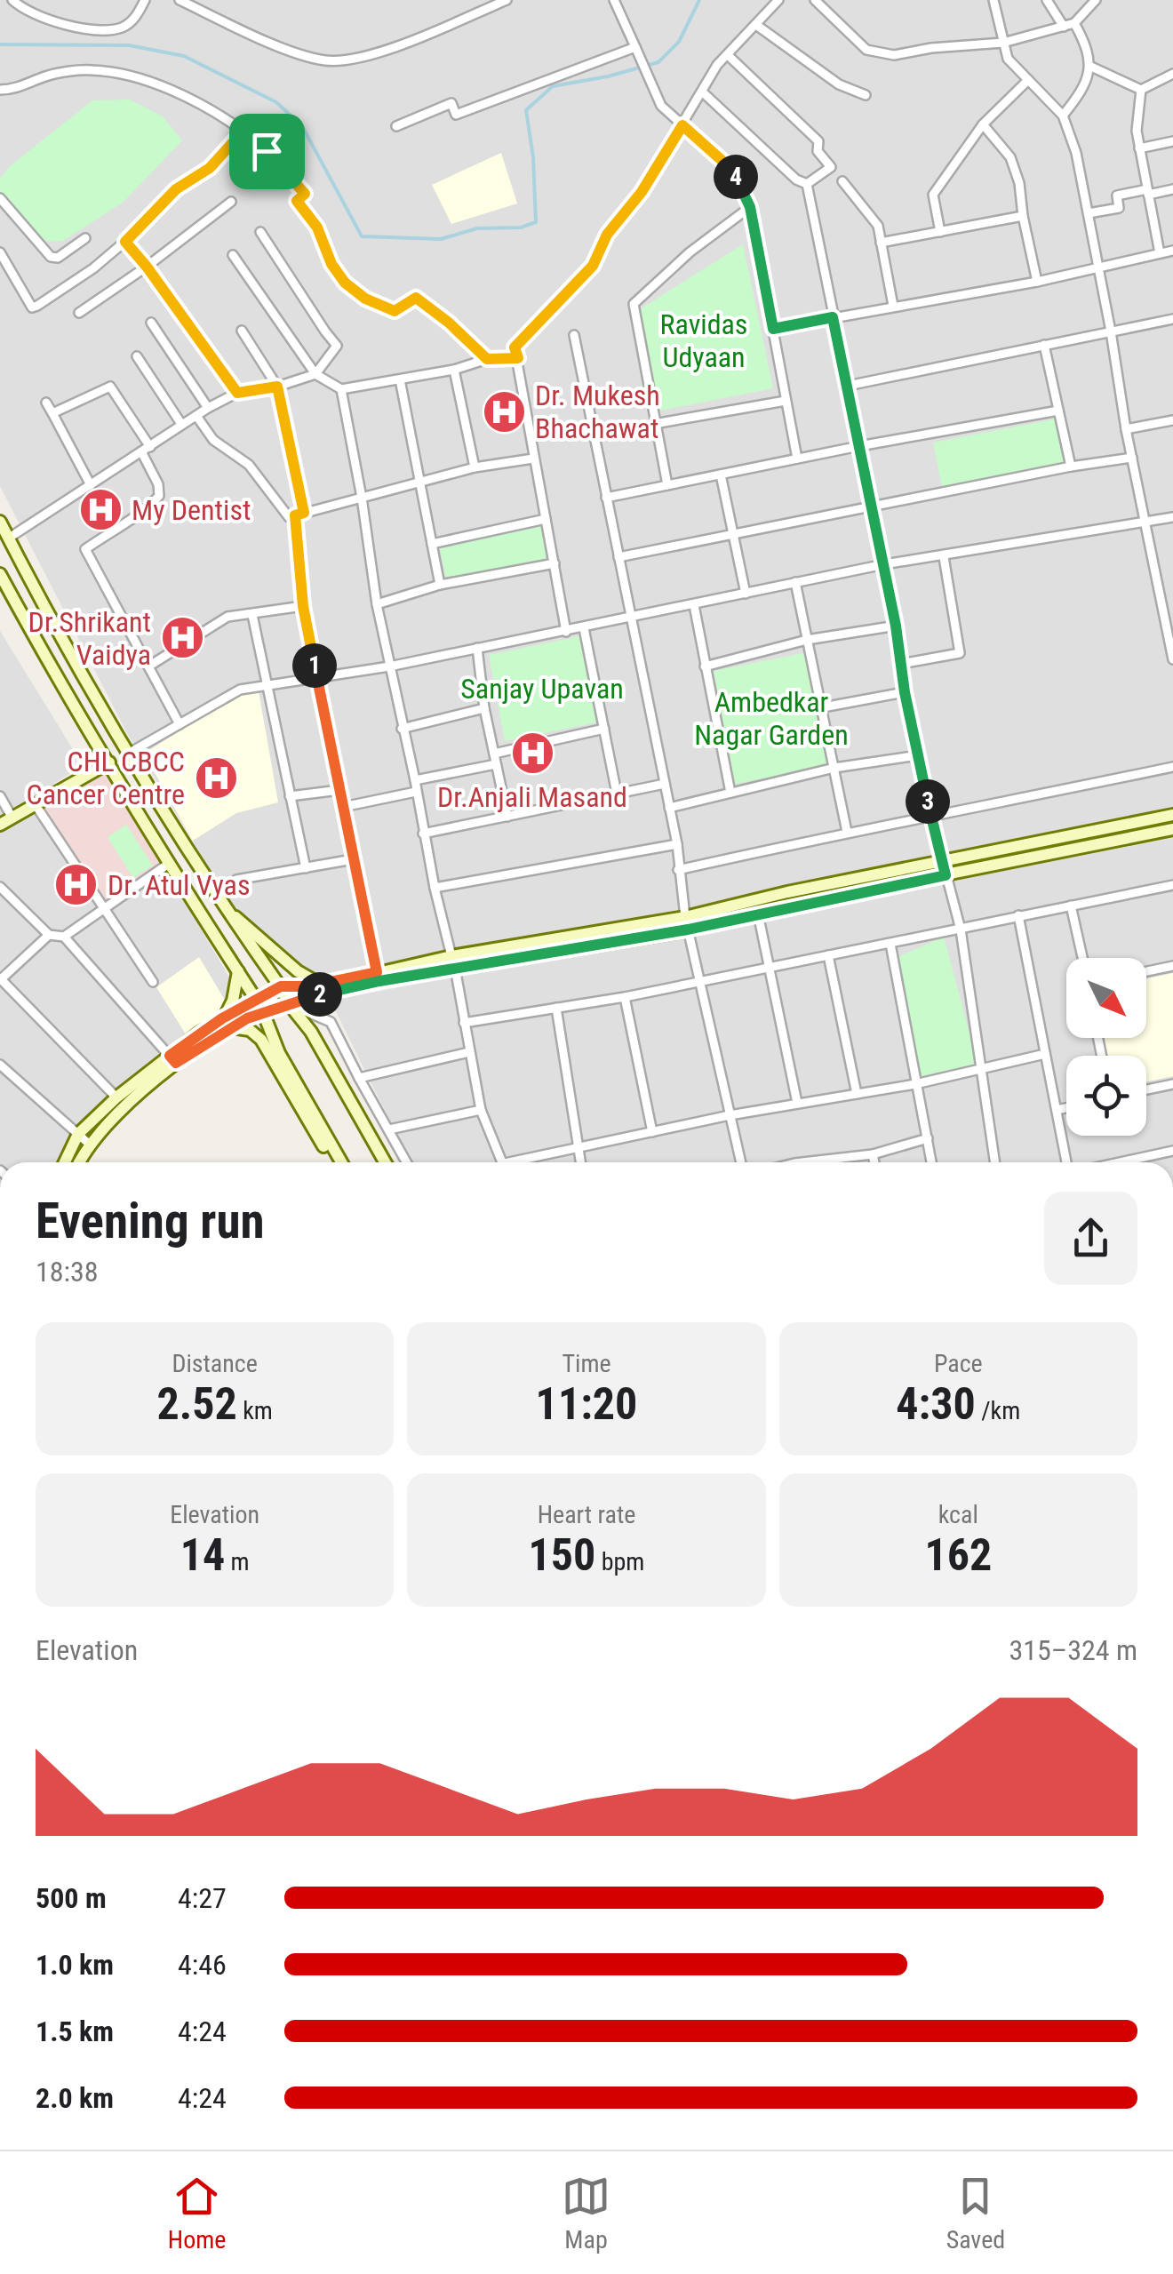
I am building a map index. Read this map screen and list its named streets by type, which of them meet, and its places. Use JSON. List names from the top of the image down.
{
  "parks": ["Ravidas Udyaan", "Sanjay Upavan", "Ambedkar Nagar Garden"],
  "places": {
    "hospital": [
      "Dr. Mukesh Bhachawat",
      "My Dentist",
      "Dr.Shrikant Vaidya",
      "Dr.Anjali Masand",
      "CHL CBCC Cancer Centre",
      "Dr. Atul Vyas"
    ]
  },
  "north": "bottom right",
  "page": {
    "pins": [
      "4",
      "1",
      "3",
      "2"
    ],
    "heading": ["Evening run", "18:38"],
    "stats": [
      ["Distance", "2.52 km"],
      ["Time", "11:20"],
      ["Pace", "4:30 /km"],
      ["Elevation", "14 m"],
      ["Heart rate", "150 bpm"],
      ["kcal", "162"]
    ],
    "chart": ["Elevation", "315–324 m"],
    "list": [
      {
        "name": "500 m",
        "note": "4:27"
      },
      {
        "name": "1.0 km",
        "note": "4:46"
      },
      {
        "name": "1.5 km",
        "note": "4:24"
      },
      {
        "name": "2.0 km",
        "note": "4:24"
      }
    ],
    "tabs": ["Home", "Map", "Saved"]
  }
}
